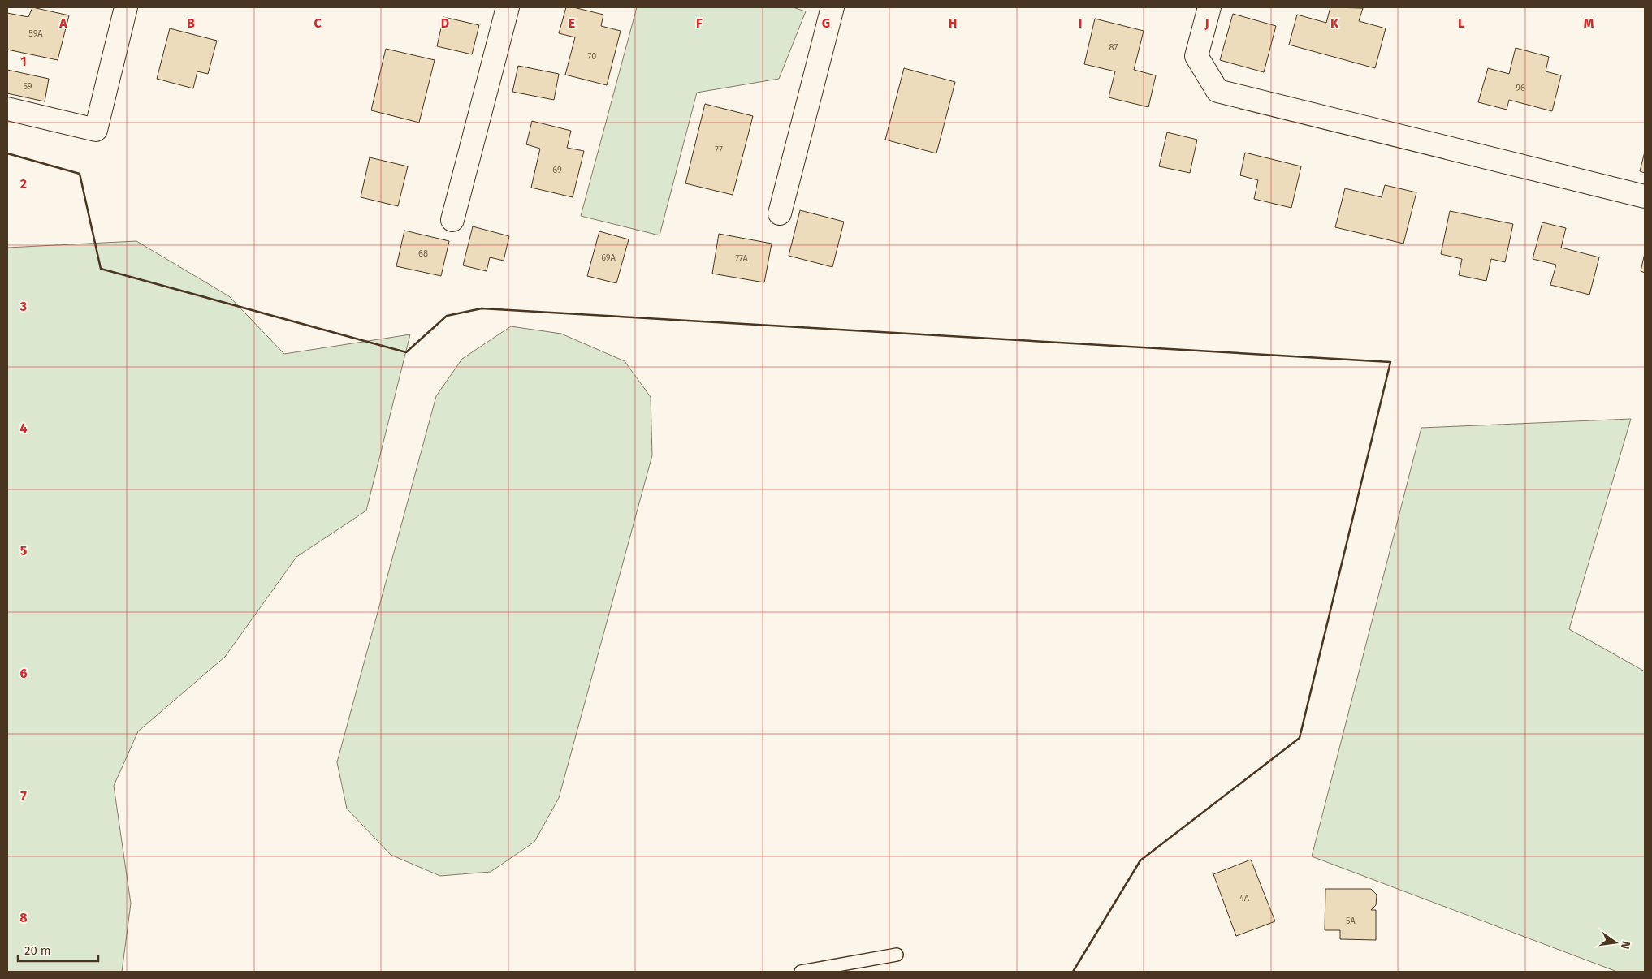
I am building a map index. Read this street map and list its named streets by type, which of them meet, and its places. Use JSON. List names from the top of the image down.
{
  "house_numbers": [
    "59А",
    "87",
    "70",
    "59",
    "96",
    "77",
    "69",
    "68",
    "69А",
    "77А",
    "4А",
    "5А"
  ],
  "scale_bar": "20 m",
  "north": "right",
  "grid": {
    "columns": [
      "A",
      "B",
      "C",
      "D",
      "E",
      "F",
      "G",
      "H",
      "I",
      "J",
      "K",
      "L",
      "M"
    ],
    "rows": [
      "1",
      "2",
      "3",
      "4",
      "5",
      "6",
      "7",
      "8"
    ]
  }
}
